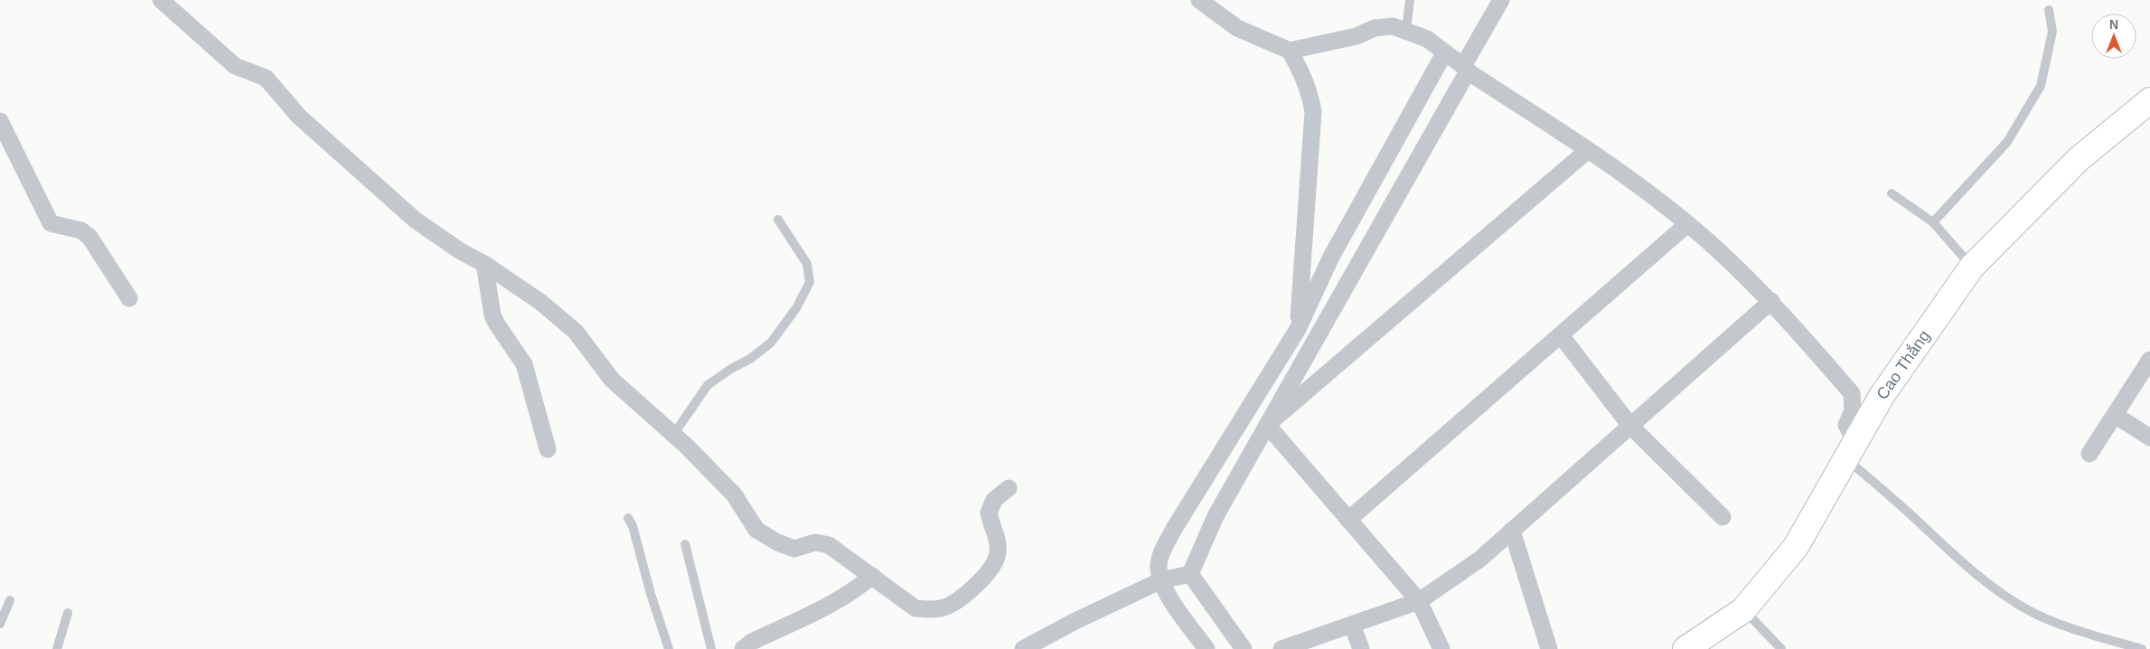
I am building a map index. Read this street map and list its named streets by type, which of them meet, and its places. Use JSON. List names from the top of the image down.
{
  "streets": {
    "main road": ["Cao Thắng"]
  },
  "north": "top"
}
